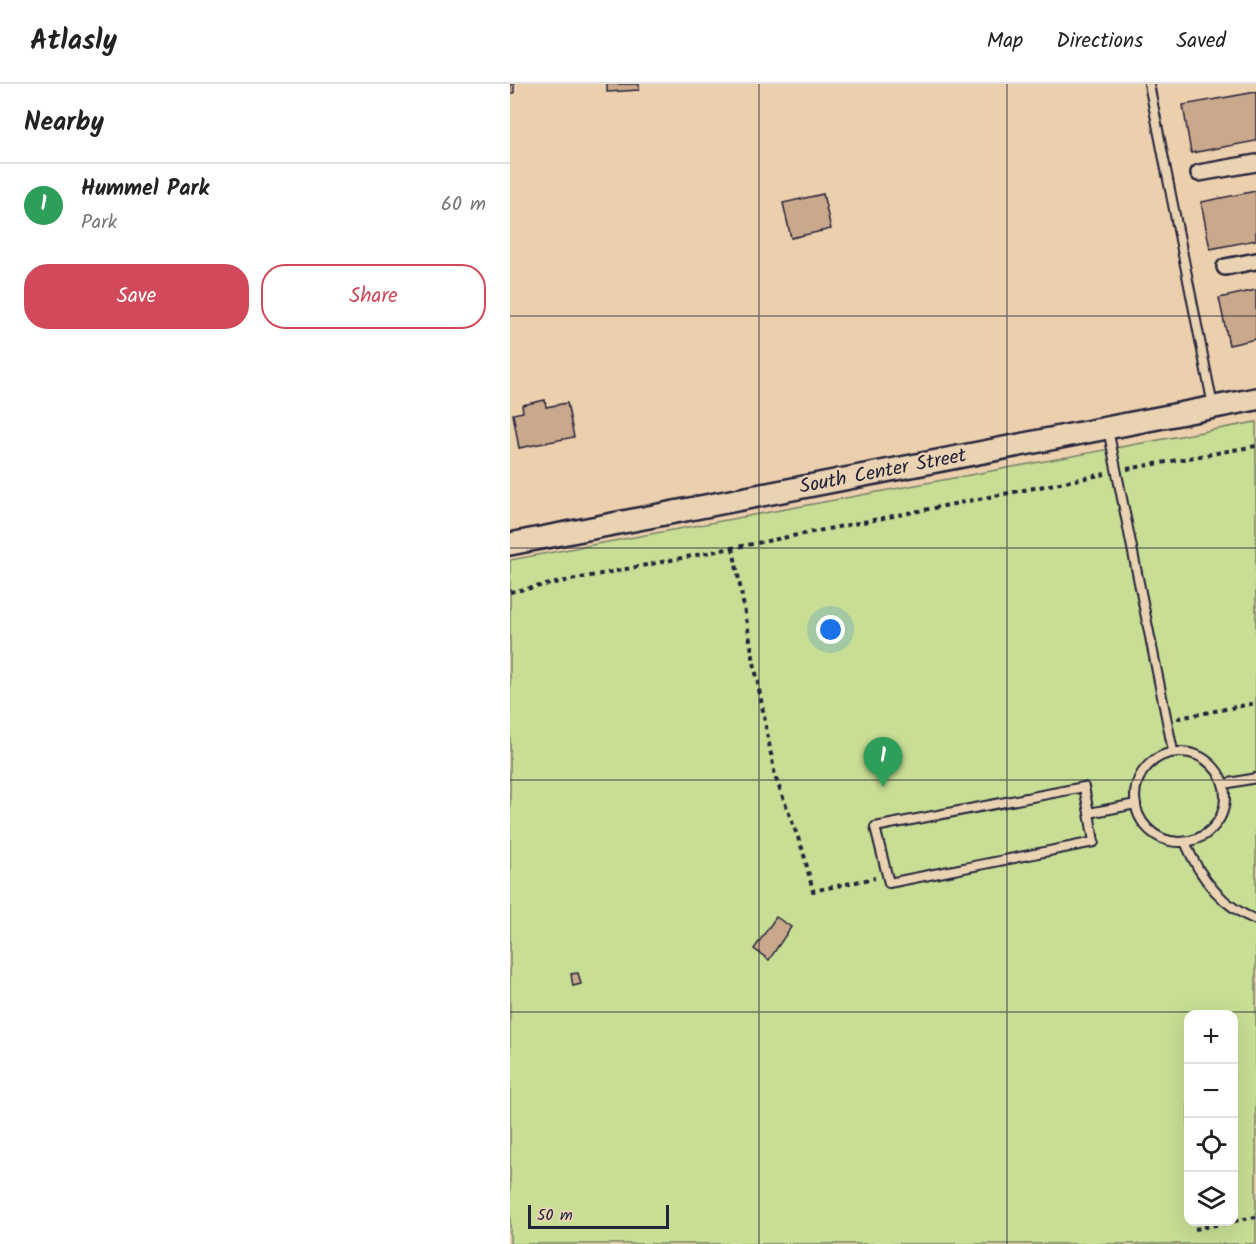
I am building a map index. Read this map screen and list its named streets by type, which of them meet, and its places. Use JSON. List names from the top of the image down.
{
  "streets": {
    "main road": ["South Center Street"]
  },
  "scale_bar": "50 m",
  "page": {
    "header": "Atlasly",
    "nav": ["Map", "Directions", "Saved"],
    "heading": "Nearby",
    "list": [
      {
        "mark": "1",
        "name": "Hummel Park",
        "note": "Park",
        "value": "60 m"
      }
    ],
    "buttons": ["Save", "Share"],
    "pins": "1",
    "map_buttons": ["+", "−"],
    "scale": "50 m"
  }
}
